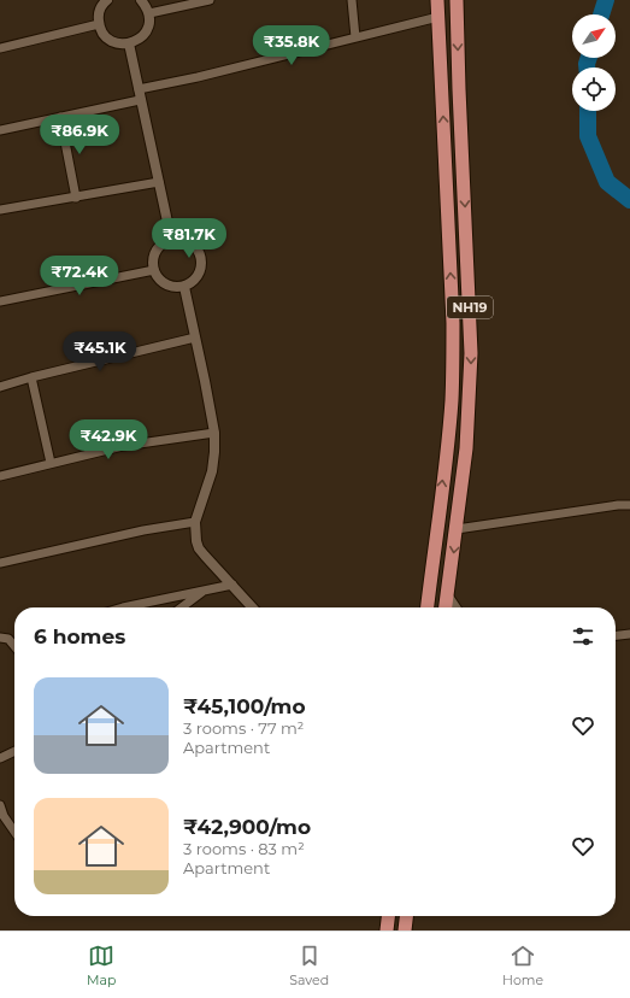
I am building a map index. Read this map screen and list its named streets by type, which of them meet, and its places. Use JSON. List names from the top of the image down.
{
  "streets": {
    "highway": ["NH19"]
  },
  "north": "top right",
  "page": {
    "price": [
      "₹35.8K",
      "₹86.9K",
      "₹81.7K",
      "₹72.4K",
      "₹45.1K",
      "₹42.9K"
    ],
    "heading": "6 homes",
    "list": [
      {
        "name": "₹45,100/mo",
        "note": "3 rooms · 77 m² · Apartment"
      },
      {
        "name": "₹42,900/mo",
        "note": "3 rooms · 83 m² · Apartment"
      }
    ],
    "tabs": ["Map", "Saved", "Home"]
  }
}
